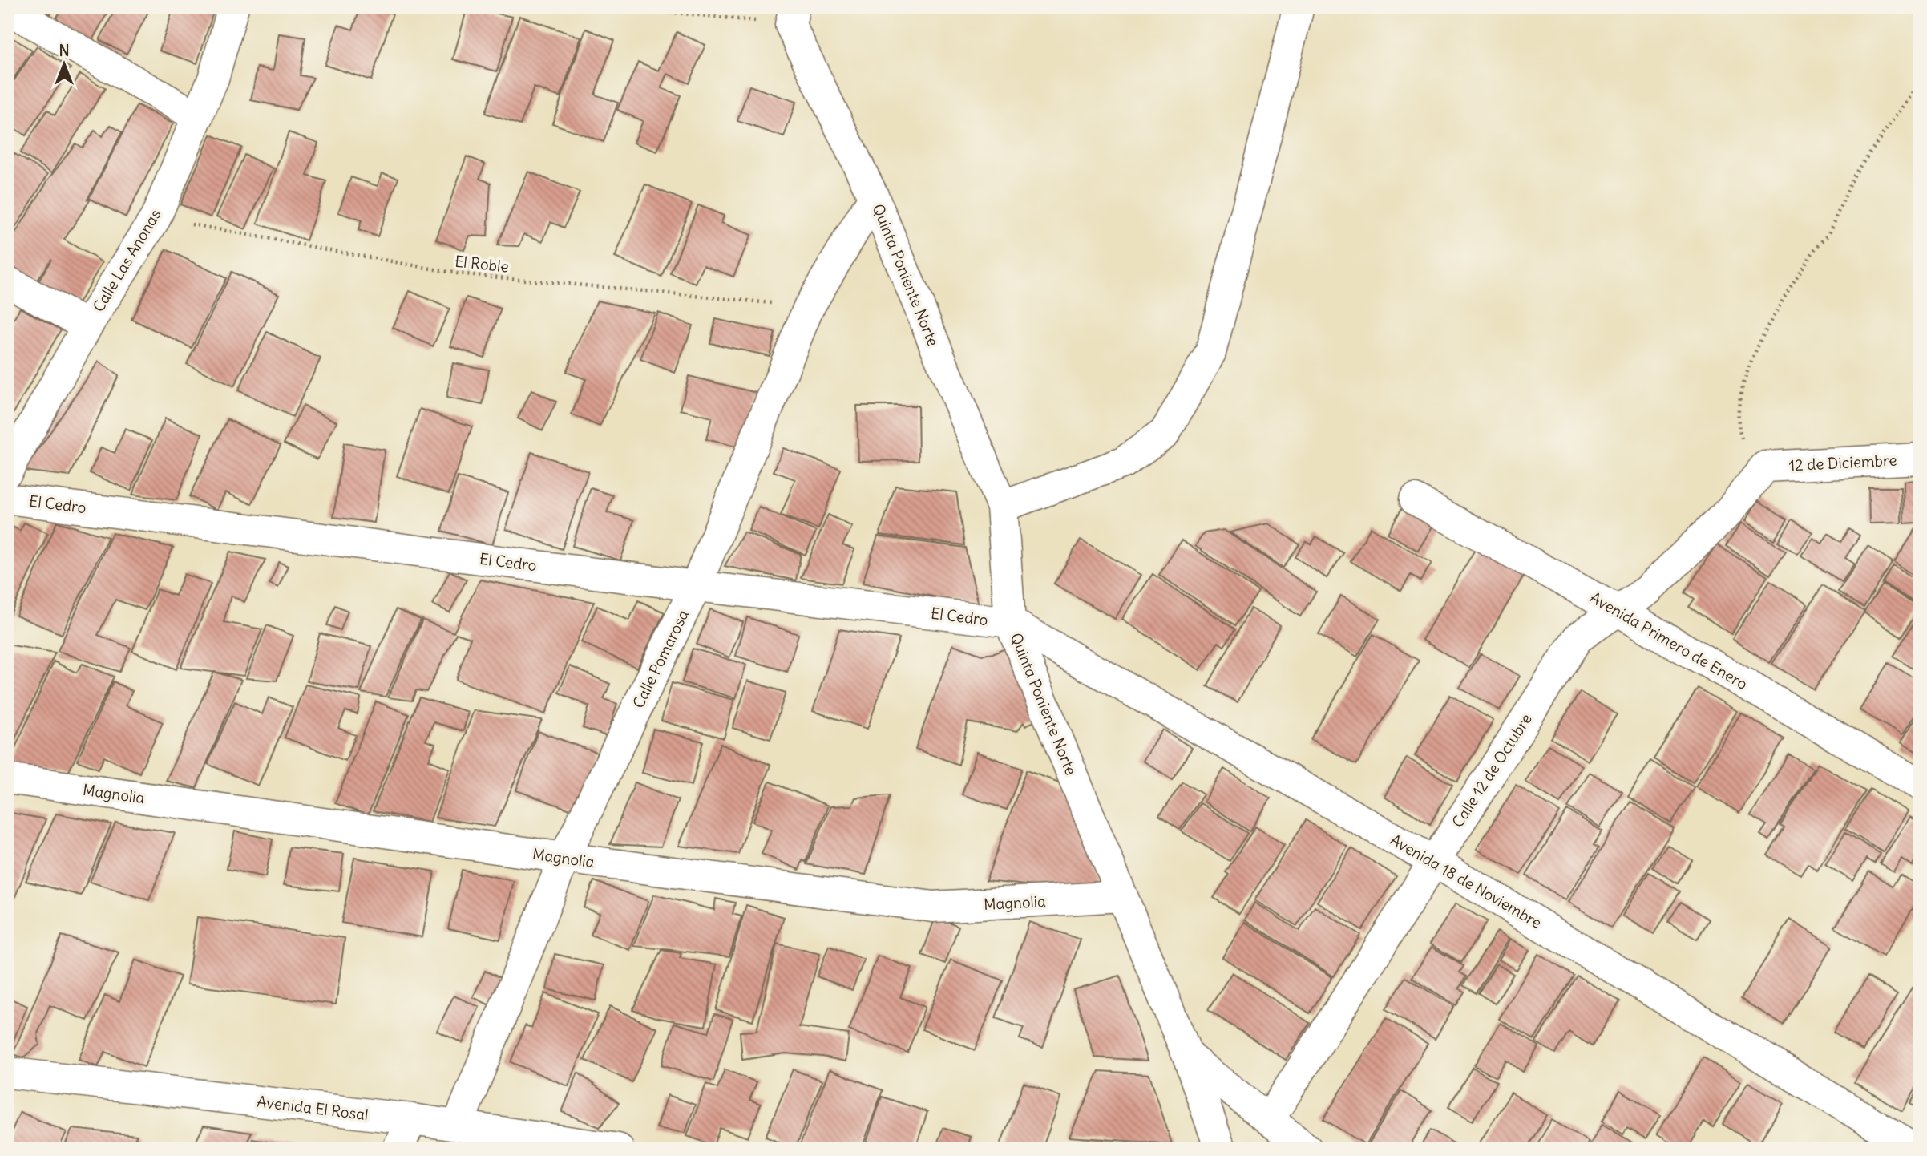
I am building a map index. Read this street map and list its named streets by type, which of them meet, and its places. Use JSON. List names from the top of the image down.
{
  "streets": {
    "street": [
      "Calle Las Anonas",
      "Quinta Poniente Norte",
      "12 de Diciembre",
      "El Cedro",
      "Avenida Primero de Enero",
      "Calle Pomarosa",
      "Calle 12 de Octubre",
      "Magnolia",
      "Avenida 18 de Noviembre",
      "Avenida El Rosal"
    ],
    "path": ["El Roble"]
  },
  "crossings": [
    ["Calle Las Anonas", "El Roble"],
    ["El Roble", "Calle Pomarosa"],
    ["Quinta Poniente Norte", "El Cedro"],
    ["Quinta Poniente Norte", "Calle Pomarosa"],
    ["Quinta Poniente Norte", "Magnolia"],
    ["Quinta Poniente Norte", "Avenida 18 de Noviembre"],
    ["12 de Diciembre", "Calle 12 de Octubre"],
    ["El Cedro", "Calle Pomarosa"],
    ["El Cedro", "Avenida 18 de Noviembre"],
    ["Avenida Primero de Enero", "Calle 12 de Octubre"],
    ["Calle Pomarosa", "Magnolia"],
    ["Calle Pomarosa", "Avenida El Rosal"],
    ["Calle 12 de Octubre", "Avenida 18 de Noviembre"]
  ],
  "north": "top"
}
